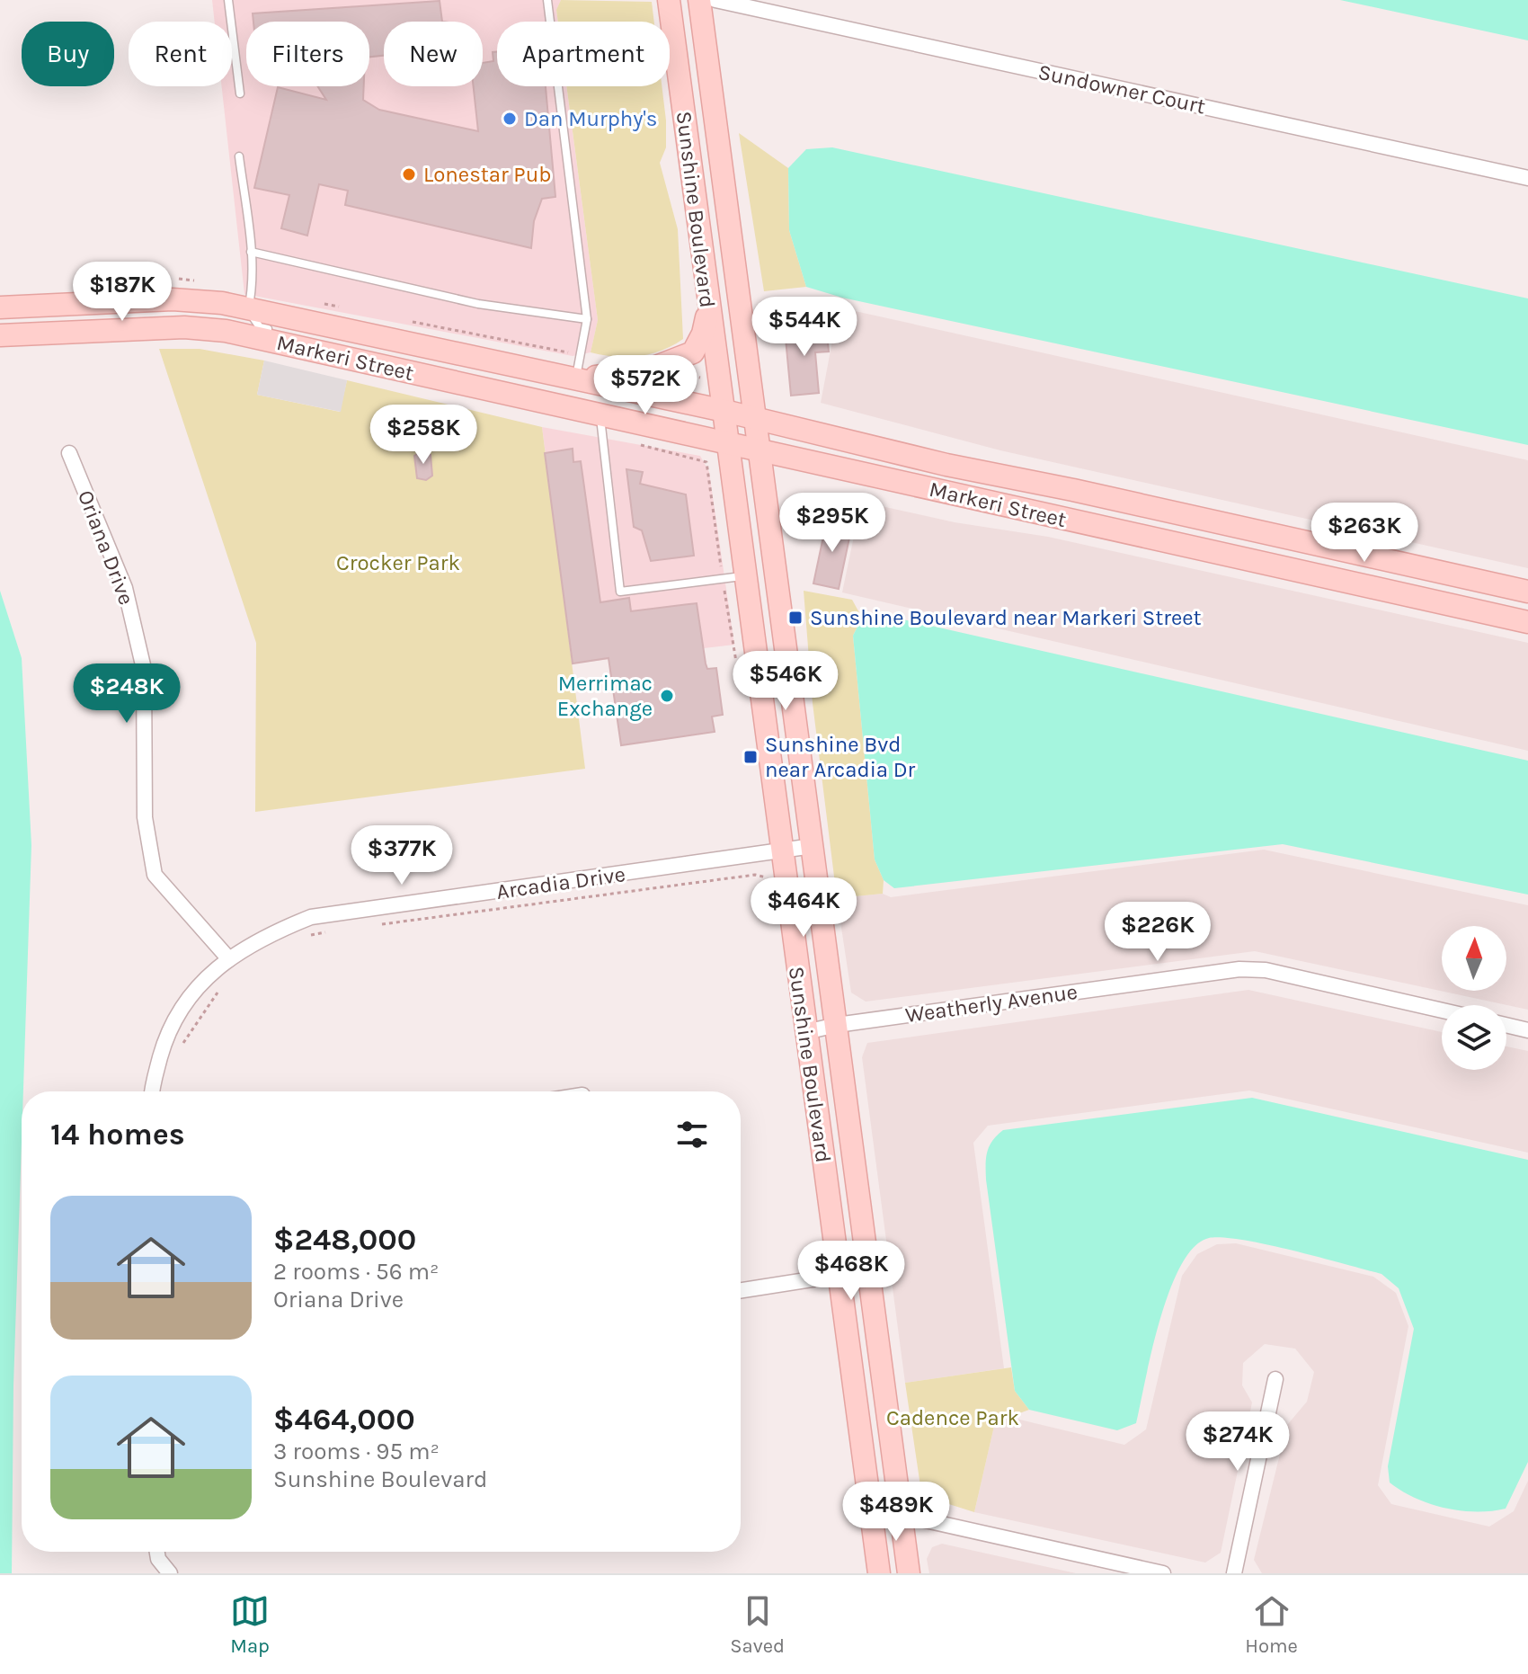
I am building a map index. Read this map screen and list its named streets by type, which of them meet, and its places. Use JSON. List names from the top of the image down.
{
  "streets": {
    "main road": ["Sunshine Boulevard", "Markeri Street"],
    "street": [
      "Sundowner Court",
      "Oriana Drive",
      "Arcadia Drive",
      "Weatherly Avenue"
    ]
  },
  "crossings": [
    ["Sunshine Boulevard", "Markeri Street"],
    ["Sunshine Boulevard", "Arcadia Drive"],
    ["Sunshine Boulevard", "Weatherly Avenue"],
    ["Oriana Drive", "Arcadia Drive"]
  ],
  "parks": ["Crocker Park", "Cadence Park"],
  "places": {
    "other": ["Dan Murphy's", "Lonestar Pub", "Merrimac Exchange"],
    "transit": ["Sunshine Boulevard near Markeri Street", "Sunshine Bvd near Arcadia Dr"]
  },
  "north": "top",
  "page": {
    "chip": [
      "Buy",
      "Rent",
      "Filters",
      "New",
      "Apartment"
    ],
    "price": [
      "$187K",
      "$544K",
      "$572K",
      "$258K",
      "$295K",
      "$263K",
      "$546K",
      "$248K",
      "$377K",
      "$464K",
      "$226K",
      "$468K",
      "$274K",
      "$489K"
    ],
    "heading": "14 homes",
    "list": [
      {
        "name": "$248,000",
        "note": "2 rooms · 56 m² · Oriana Drive"
      },
      {
        "name": "$464,000",
        "note": "3 rooms · 95 m² · Sunshine Boulevard"
      }
    ],
    "tabs": ["Map", "Saved", "Home"]
  }
}
